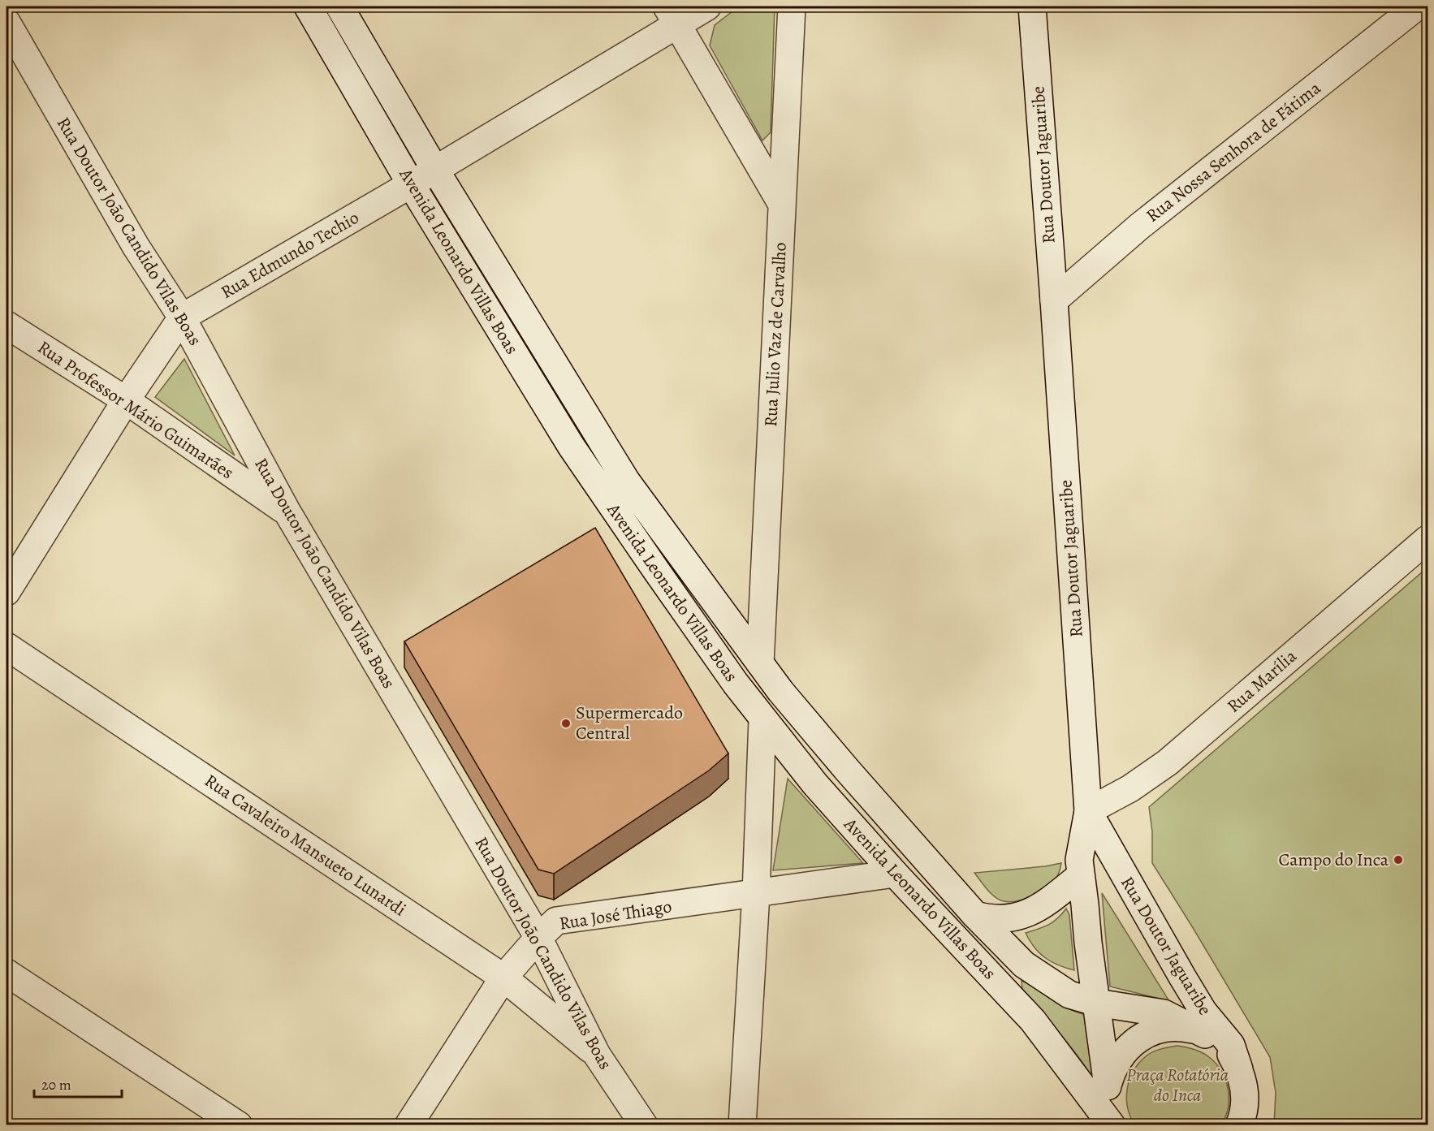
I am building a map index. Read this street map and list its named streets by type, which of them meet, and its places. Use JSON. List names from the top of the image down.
{
  "streets": {
    "street": [
      "Rua Nossa Senhora de Fátima",
      "Rua Doutor Jaguaribe",
      "Rua Doutor João Candido Vilas Boas",
      "Rua Edmundo Techio",
      "Avenida Leonardo Villas Boas",
      "Rua Julio Vaz de Carvalho",
      "Rua Professor Mário Guimarães",
      "Rua Marília",
      "Rua Cavaleiro Mansueto Lunardi",
      "Rua José Thiago"
    ]
  },
  "crossings": [
    ["Rua Nossa Senhora de Fátima", "Rua Doutor Jaguaribe"],
    ["Rua Doutor Jaguaribe", "Rua Marília"],
    ["Rua Doutor João Candido Vilas Boas", "Rua Edmundo Techio"],
    ["Rua Doutor João Candido Vilas Boas", "Rua Professor Mário Guimarães"],
    ["Rua Doutor João Candido Vilas Boas", "Rua Cavaleiro Mansueto Lunardi"],
    ["Rua Doutor João Candido Vilas Boas", "Rua José Thiago"],
    ["Rua Edmundo Techio", "Avenida Leonardo Villas Boas"],
    ["Rua Edmundo Techio", "Rua Professor Mário Guimarães"],
    ["Avenida Leonardo Villas Boas", "Rua Julio Vaz de Carvalho"],
    ["Avenida Leonardo Villas Boas", "Rua José Thiago"],
    ["Rua Cavaleiro Mansueto Lunardi", "Rua José Thiago"]
  ],
  "parks": ["Praça Rotatória do Inca"],
  "places": ["Supermercado Central", "Campo do Inca"],
  "scale_bar": "20 m"
}
